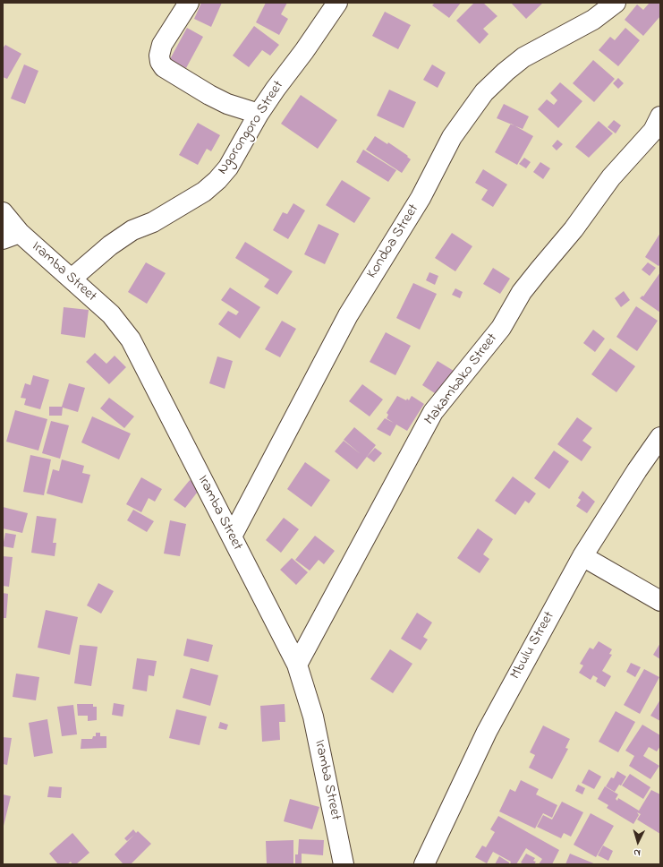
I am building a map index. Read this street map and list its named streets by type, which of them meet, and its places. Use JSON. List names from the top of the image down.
{
  "streets": {
    "street": [
      "Ngorongoro Street",
      "Kondoa Street",
      "Iramba Street",
      "Makambako Street",
      "Mbulu Street"
    ]
  },
  "crossings": [
    ["Ngorongoro Street", "Iramba Street"],
    ["Kondoa Street", "Iramba Street"],
    ["Iramba Street", "Makambako Street"]
  ],
  "north": "bottom"
}
